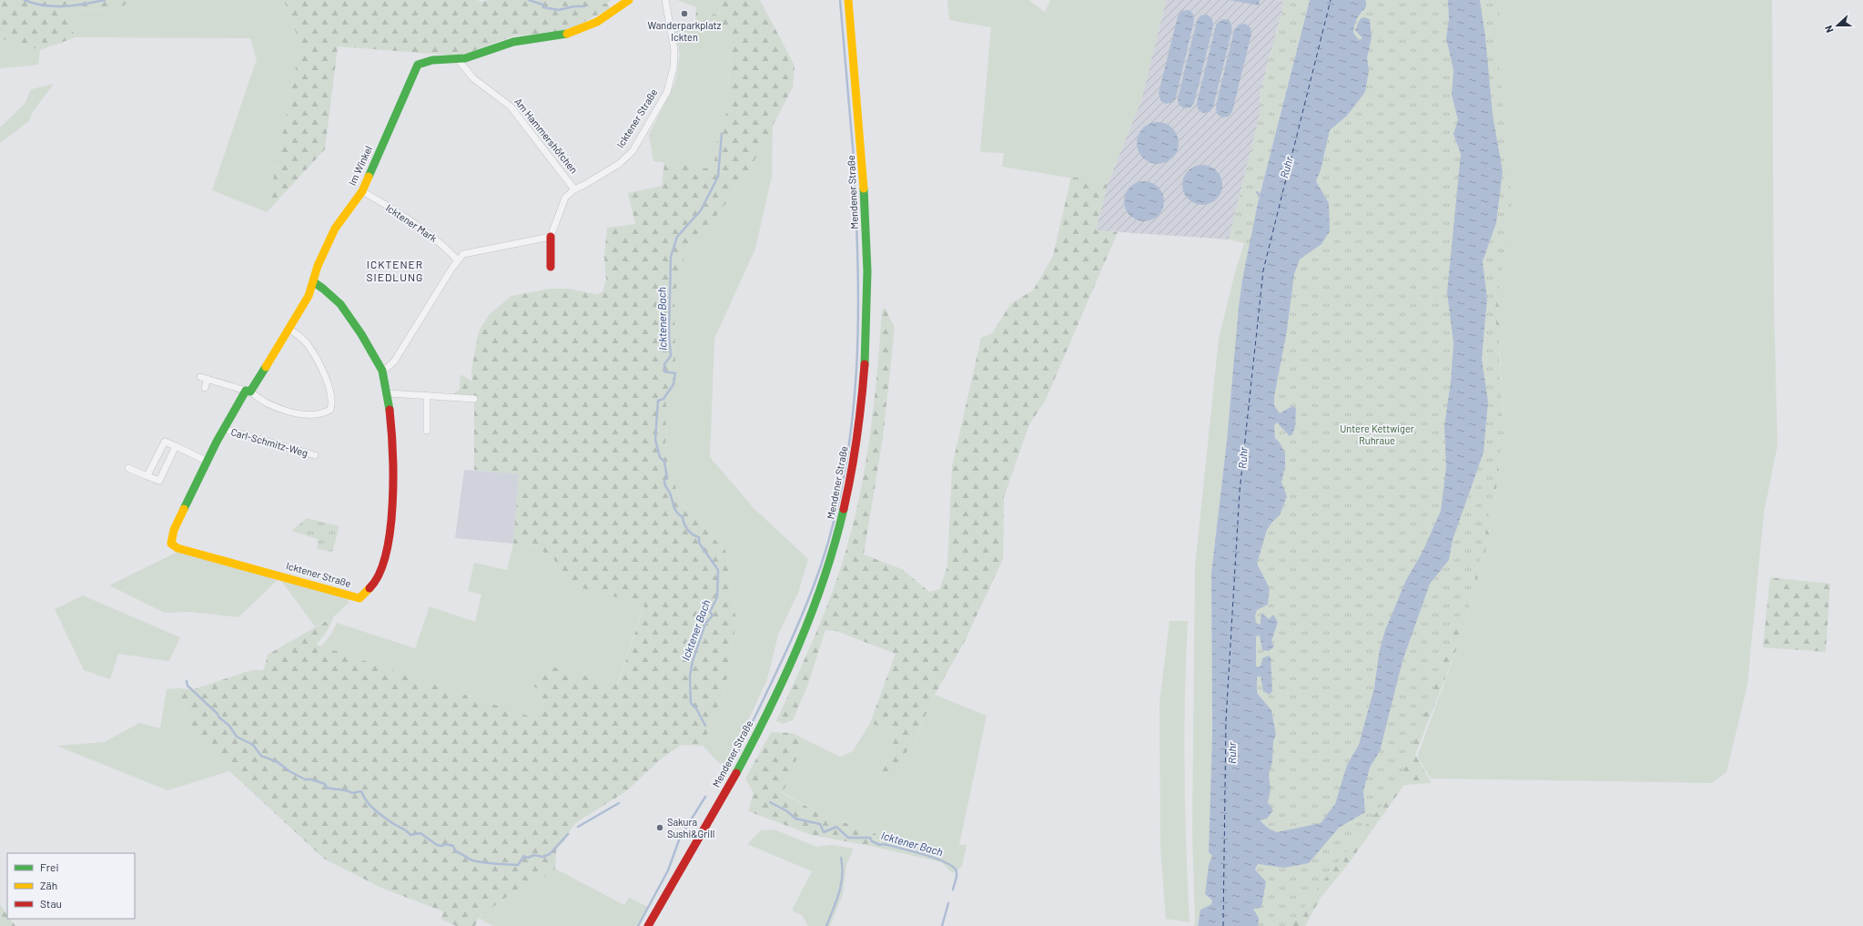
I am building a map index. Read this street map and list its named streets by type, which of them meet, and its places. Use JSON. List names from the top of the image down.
{
  "streets": {
    "street": [
      "Icktener Straße",
      "Am Hammershöfchen",
      "Im Winkel",
      "Mendener Straße",
      "Icktener Mark",
      "Carl-Schmitz-Weg"
    ]
  },
  "crossings": [
    ["Icktener Straße", "Am Hammershöfchen"],
    ["Icktener Straße", "Im Winkel"],
    ["Am Hammershöfchen", "Im Winkel"],
    ["Im Winkel", "Icktener Mark"],
    ["Im Winkel", "Carl-Schmitz-Weg"]
  ],
  "districts": ["ICKTENER SIEDLUNG"],
  "water": ["Ruhr", "Icktener Bach"],
  "parks": ["Untere Kettwiger Ruhraue"],
  "places": ["Wanderparkplatz Ickten", "Sakura Sushi&Grill"],
  "legend": ["Frei", "Zäh", "Stau"],
  "north": "left"
}
